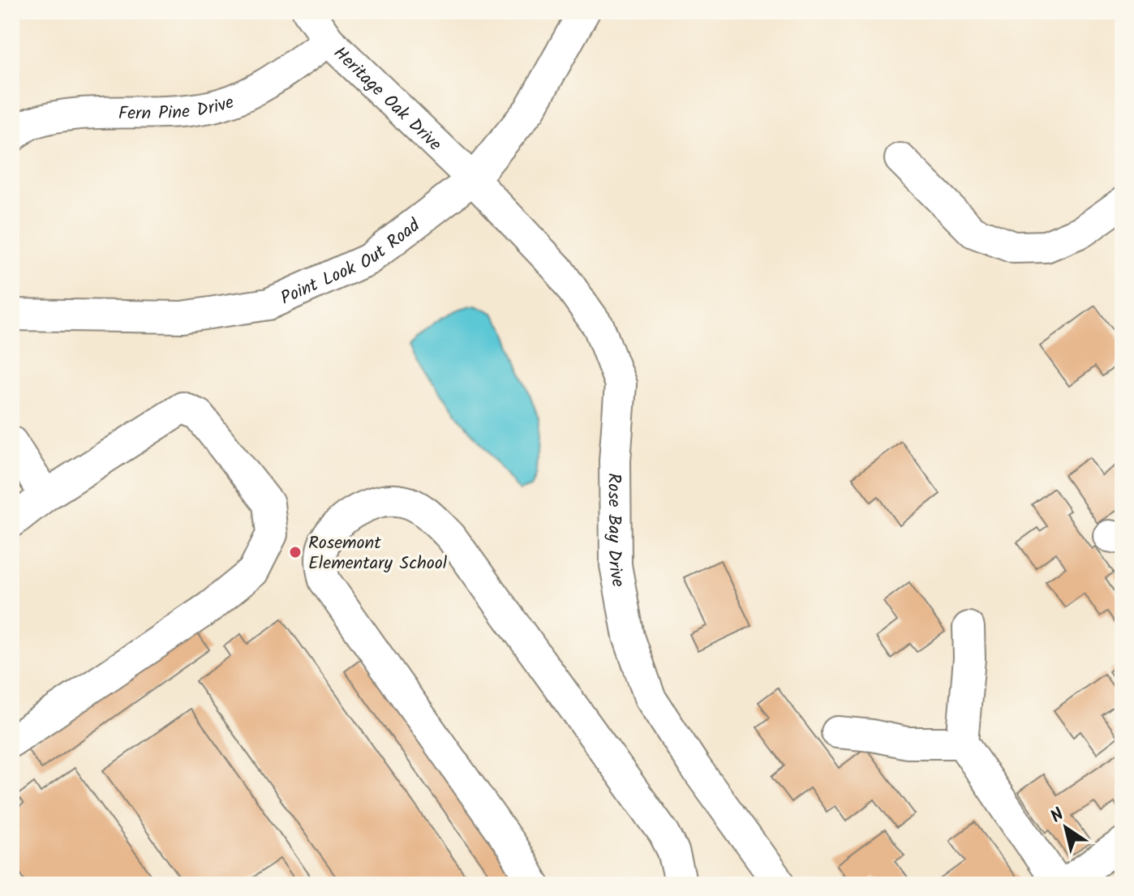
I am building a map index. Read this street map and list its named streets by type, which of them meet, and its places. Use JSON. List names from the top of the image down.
{
  "streets": {
    "street": [
      "Heritage Oak Drive",
      "Fern Pine Drive",
      "Point Look Out Road",
      "Rose Bay Drive"
    ]
  },
  "crossings": [
    ["Heritage Oak Drive", "Fern Pine Drive"],
    ["Heritage Oak Drive", "Point Look Out Road"],
    ["Heritage Oak Drive", "Rose Bay Drive"],
    ["Point Look Out Road", "Rose Bay Drive"]
  ],
  "places": ["Rosemont Elementary School"],
  "north": "top left"
}
